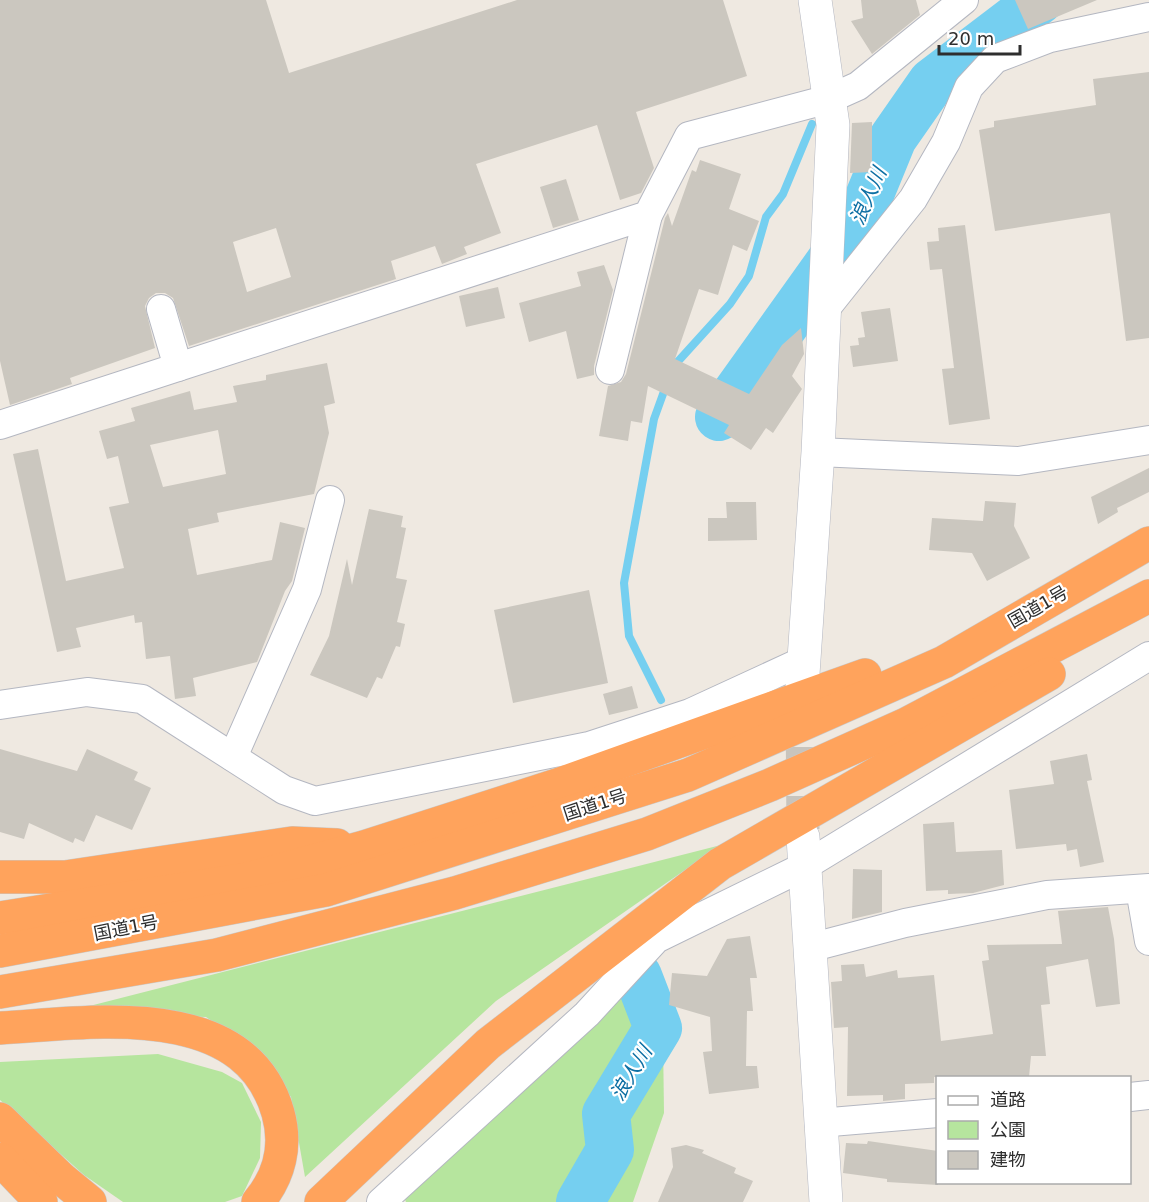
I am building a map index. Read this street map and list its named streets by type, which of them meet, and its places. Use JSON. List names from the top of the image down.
{
  "streets": {
    "highway": ["国道1号"]
  },
  "water": ["浪人川"],
  "legend": ["道路", "公園", "建物"],
  "scale_bar": "20 m"
}
